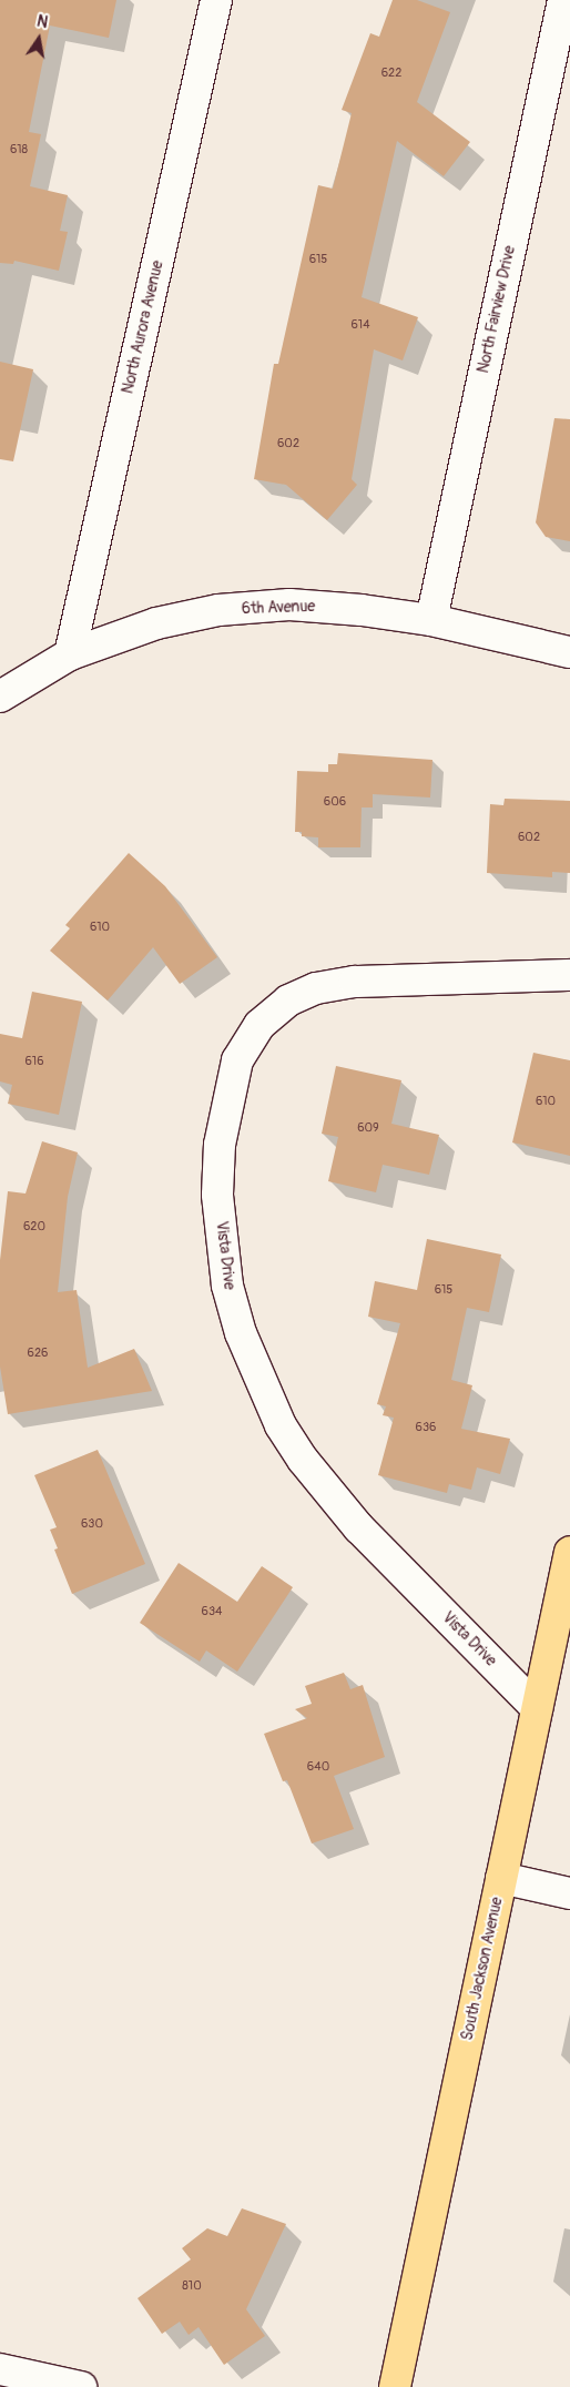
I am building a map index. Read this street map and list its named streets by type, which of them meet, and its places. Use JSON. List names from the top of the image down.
{
  "streets": {
    "main road": ["South Jackson Avenue"],
    "street": [
      "North Fairview Drive",
      "North Aurora Avenue",
      "6th Avenue",
      "Vista Drive"
    ]
  },
  "crossings": [
    ["North Fairview Drive", "6th Avenue"],
    ["North Aurora Avenue", "6th Avenue"],
    ["Vista Drive", "South Jackson Avenue"]
  ],
  "house_numbers": [
    "622",
    "618",
    "615",
    "614",
    "602",
    "606",
    "602",
    "610",
    "616",
    "610",
    "609",
    "620",
    "615",
    "626",
    "636",
    "630",
    "634",
    "640",
    "810"
  ],
  "north": "top"
}
